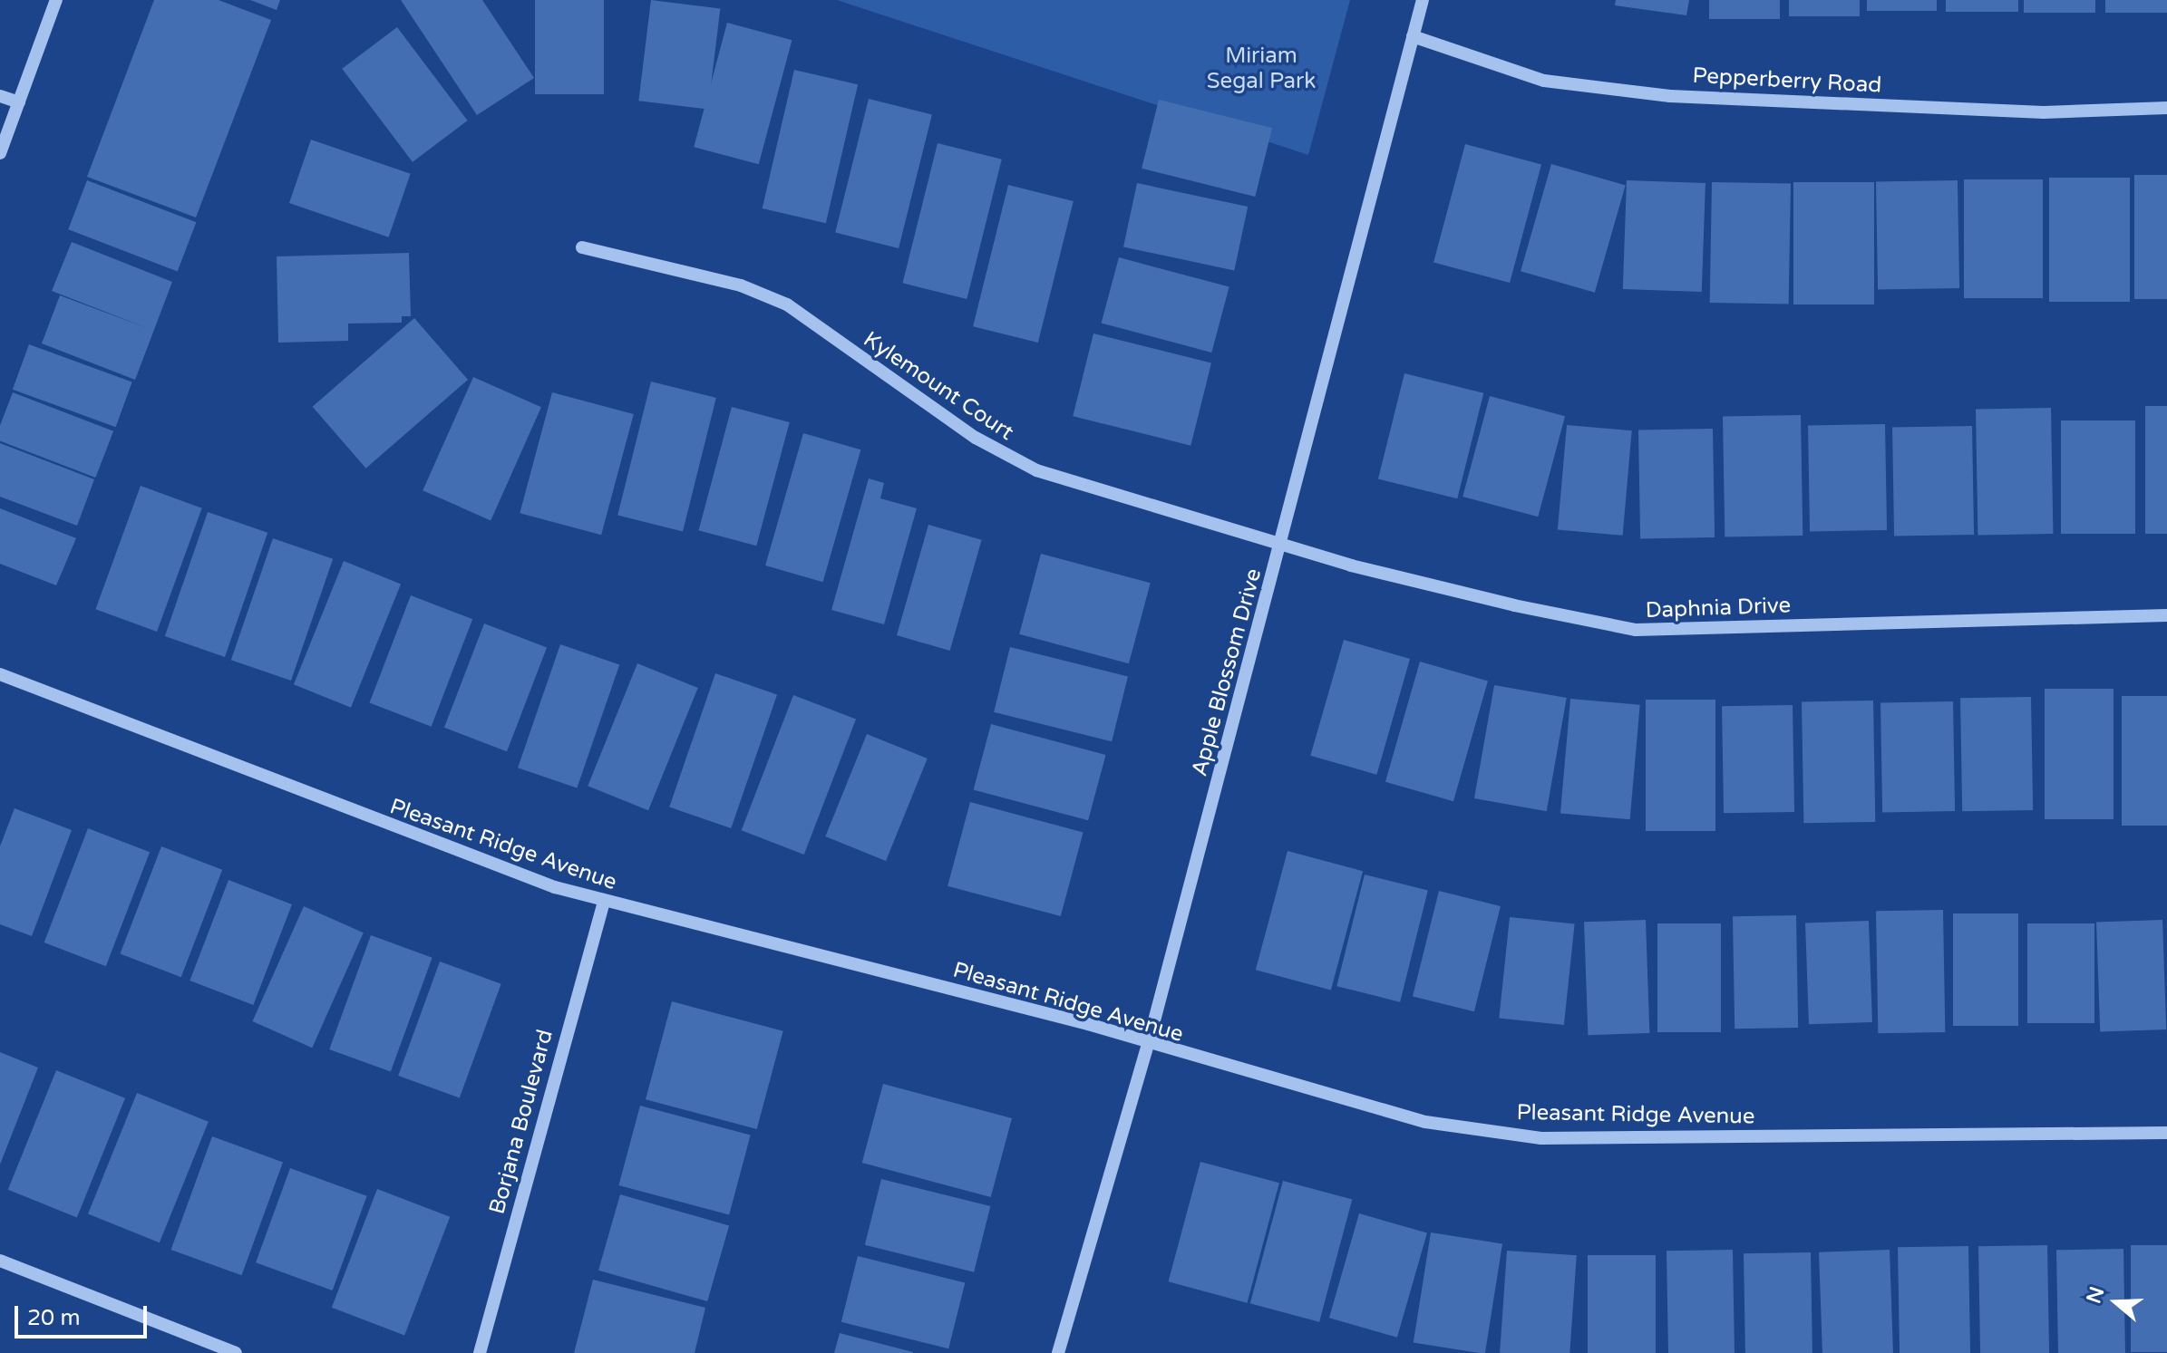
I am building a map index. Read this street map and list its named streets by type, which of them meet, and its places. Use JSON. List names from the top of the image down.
{
  "streets": {
    "street": [
      "Pepperberry Road",
      "Kylemount Court",
      "Daphnia Drive",
      "Apple Blossom Drive",
      "Pleasant Ridge Avenue",
      "Borjana Boulevard"
    ]
  },
  "crossings": [
    ["Pepperberry Road", "Apple Blossom Drive"],
    ["Kylemount Court", "Daphnia Drive"],
    ["Kylemount Court", "Apple Blossom Drive"],
    ["Daphnia Drive", "Apple Blossom Drive"],
    ["Apple Blossom Drive", "Pleasant Ridge Avenue"],
    ["Pleasant Ridge Avenue", "Borjana Boulevard"]
  ],
  "parks": ["Miriam Segal Park"],
  "scale_bar": "20 m",
  "north": "left"
}
